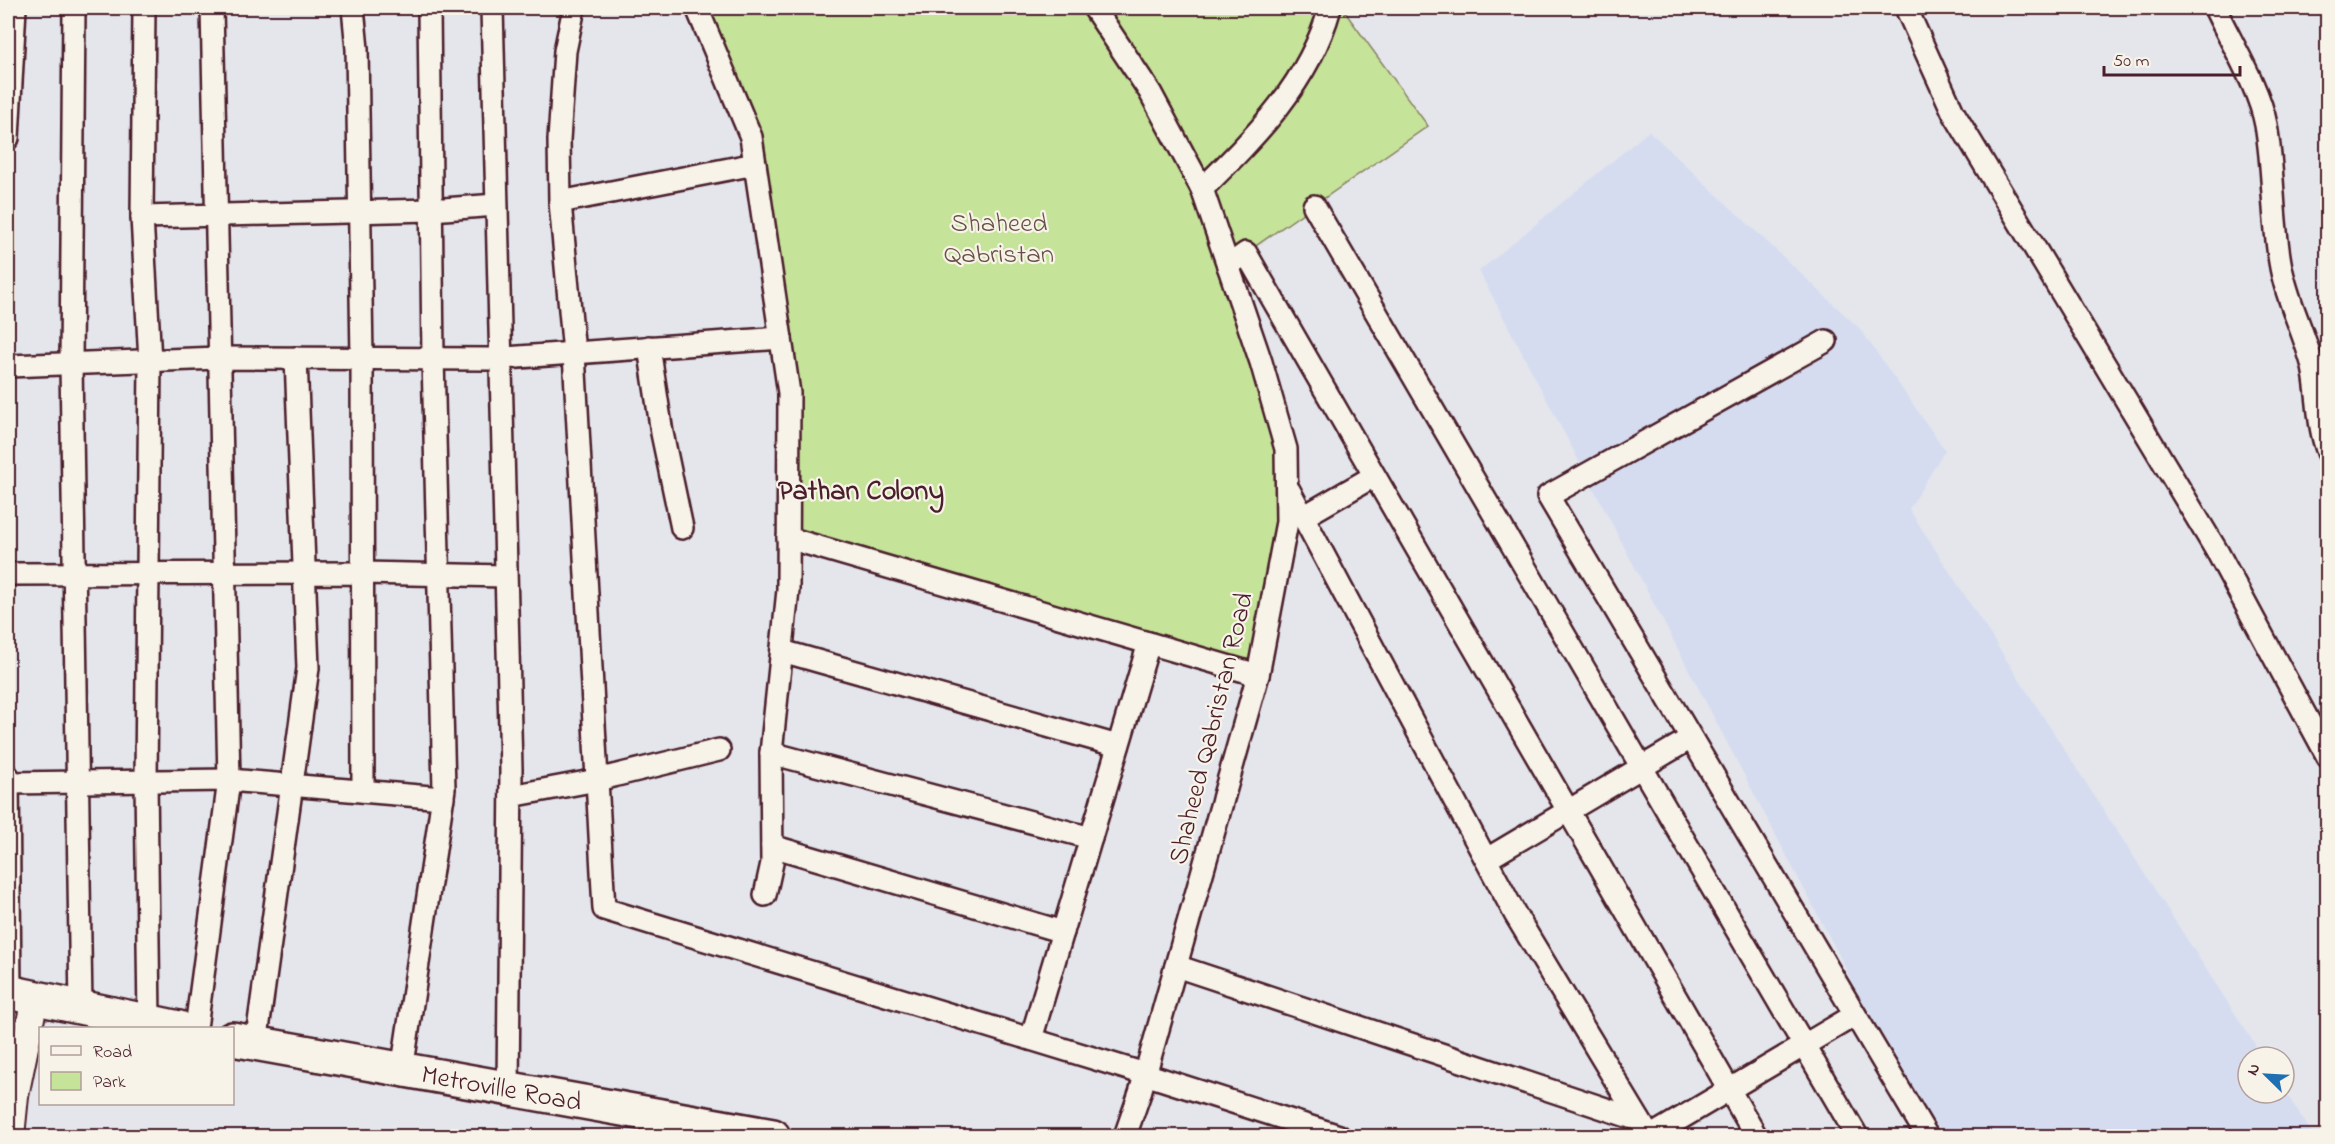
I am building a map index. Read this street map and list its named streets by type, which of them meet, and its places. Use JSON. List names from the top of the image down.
{
  "streets": {
    "main road": ["Metroville Road"],
    "street": ["Shaheed Qabristan Road"]
  },
  "districts": ["Pathan Colony"],
  "parks": ["Shaheed Qabristan"],
  "legend": ["Road", "Park"],
  "scale_bar": "50 m",
  "north": "top left"
}
